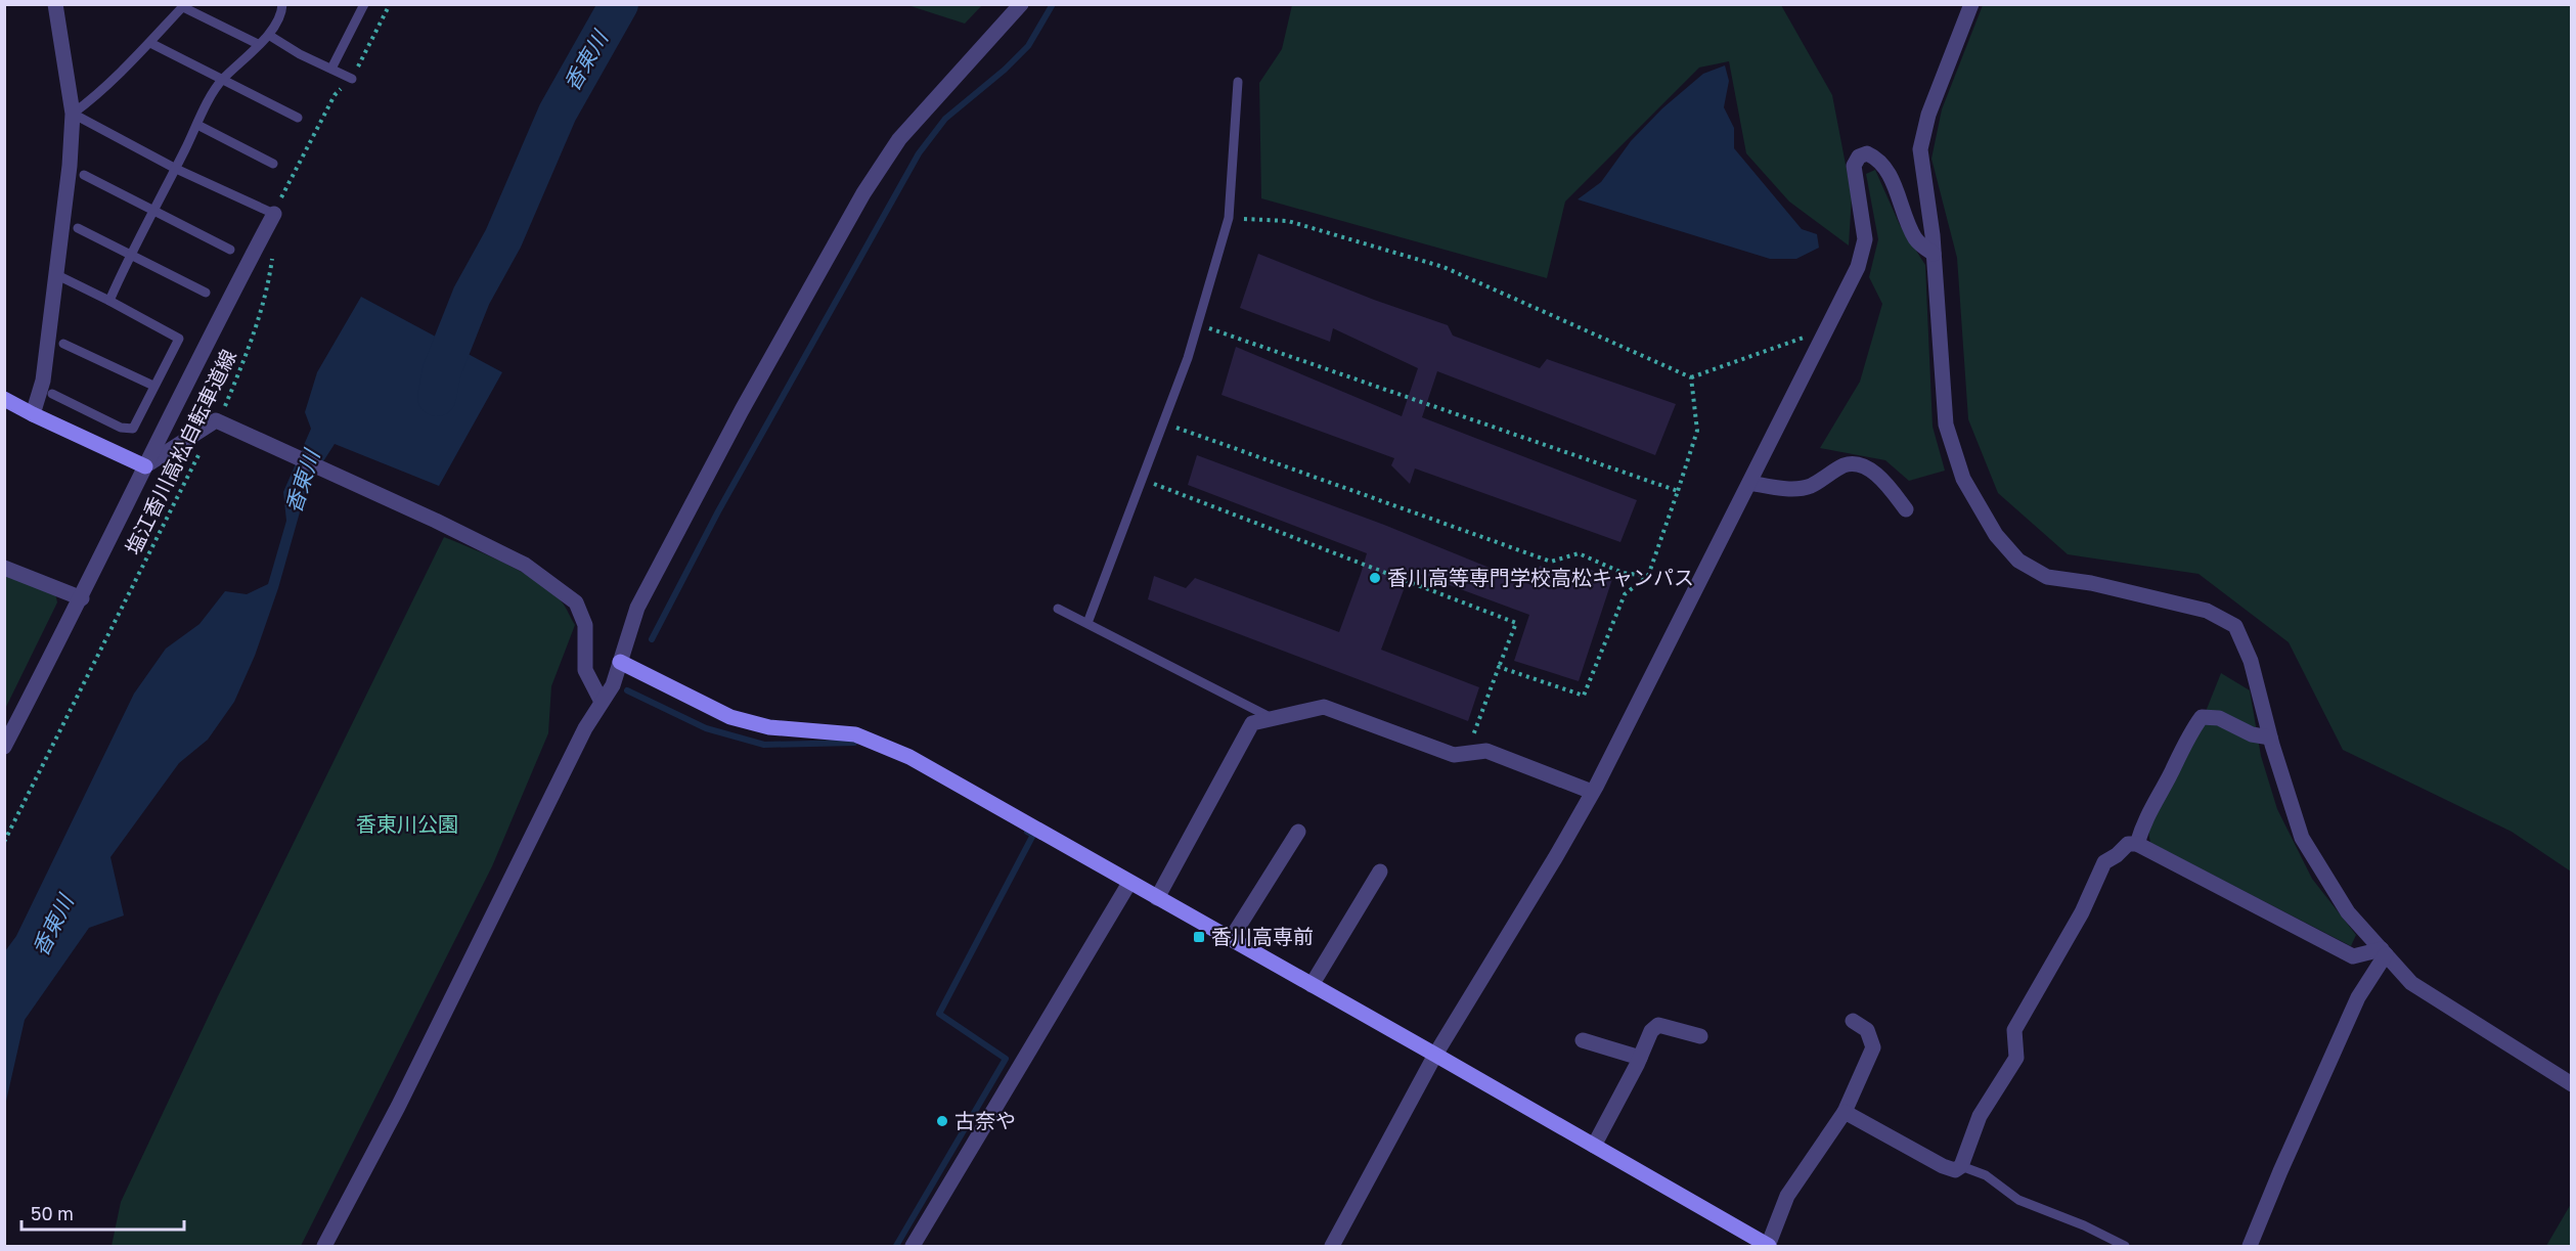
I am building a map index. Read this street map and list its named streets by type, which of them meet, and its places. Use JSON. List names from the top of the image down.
{
  "streets": {
    "path": ["塩江香川高松自転車道線"]
  },
  "water": ["香東川"],
  "parks": ["香東川公園"],
  "places": {
    "other": ["香川高等専門学校高松キャンパス", "古奈や"],
    "transit": ["香川高専前"]
  },
  "scale_bar": "50 m"
}
